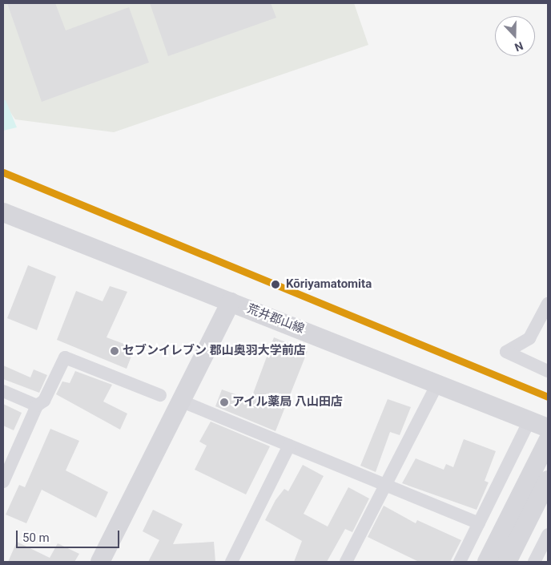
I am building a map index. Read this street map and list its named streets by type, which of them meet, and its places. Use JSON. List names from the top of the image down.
{
  "streets": {
    "main road": ["荒井郡山線"]
  },
  "places": ["Kōriyamatomita", "セブンイレブン 郡山奥羽大学前店", "アイル薬局 八山田店"],
  "scale_bar": "50 m",
  "north": "bottom"
}
